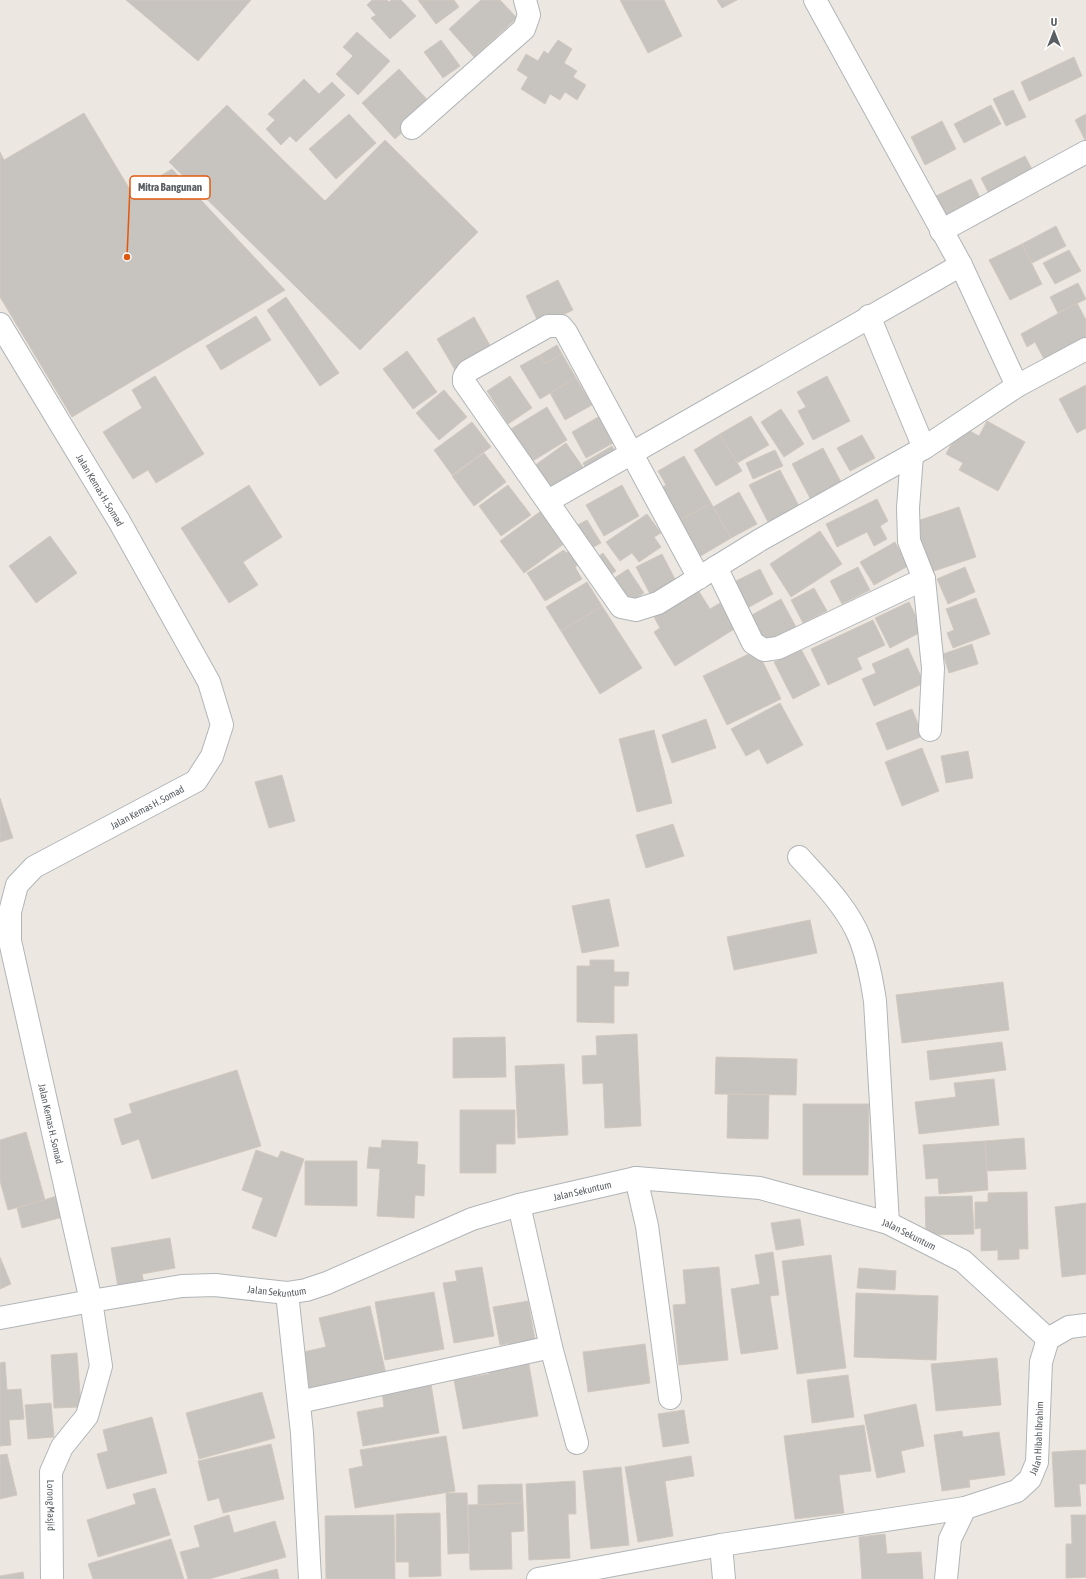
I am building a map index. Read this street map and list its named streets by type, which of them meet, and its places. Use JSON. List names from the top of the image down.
{
  "streets": {
    "street": [
      "Jalan Kemas H. Somad",
      "Jalan Sekuntum",
      "Jalan Hibah Ibrahim",
      "Lorong Masjid"
    ]
  },
  "crossings": [
    ["Jalan Kemas H. Somad", "Jalan Sekuntum"],
    ["Jalan Kemas H. Somad", "Lorong Masjid"],
    ["Jalan Sekuntum", "Jalan Hibah Ibrahim"],
    ["Jalan Sekuntum", "Lorong Masjid"]
  ],
  "places": ["Mitra Bangunan"],
  "north": "top"
}
